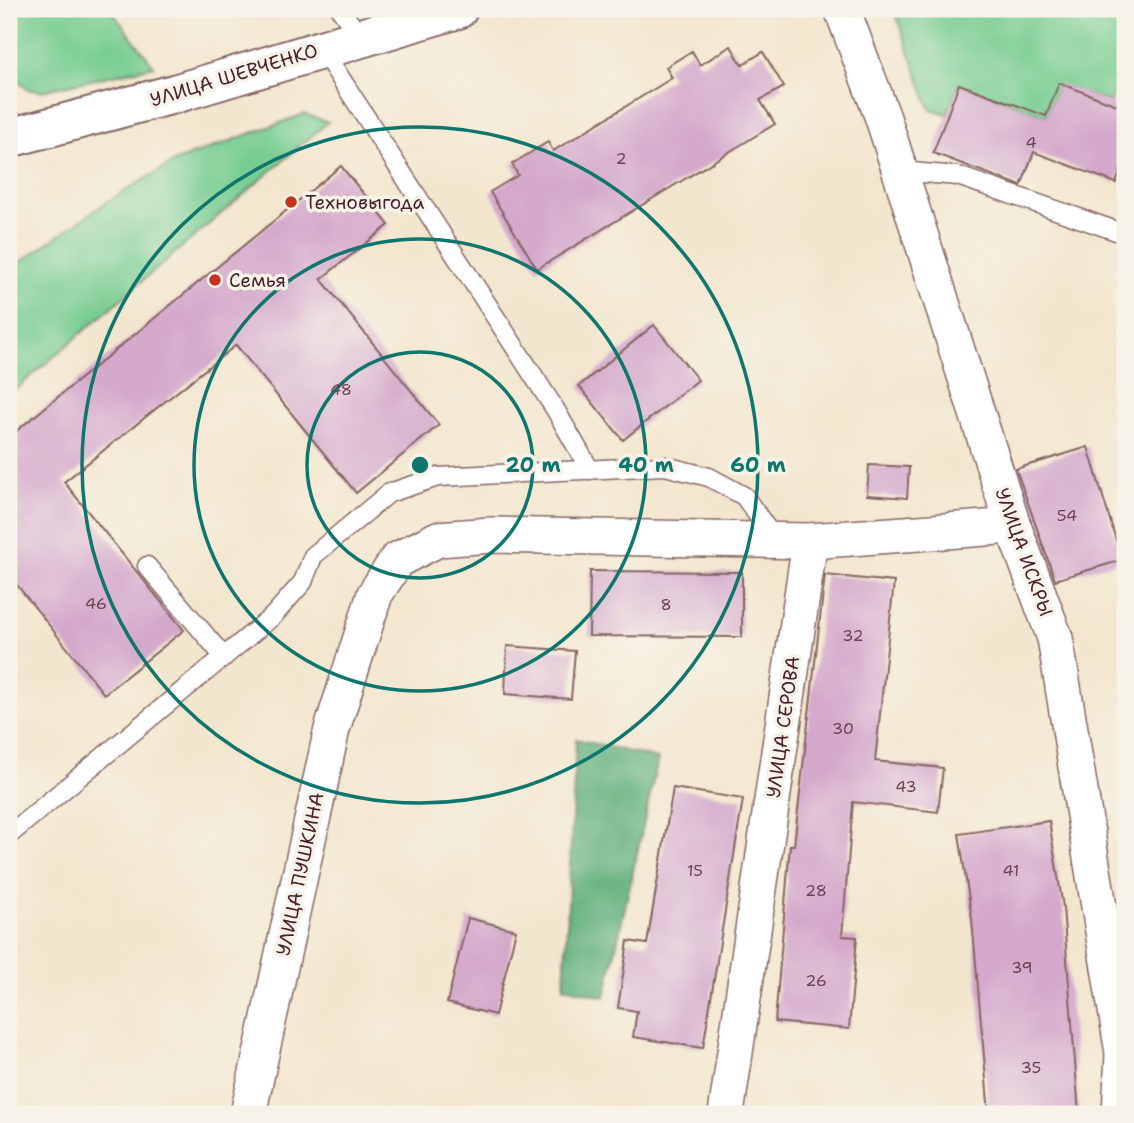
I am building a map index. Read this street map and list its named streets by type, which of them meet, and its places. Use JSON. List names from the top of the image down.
{
  "streets": {
    "main road": ["УЛИЦА ШЕВЧЕНКО"],
    "street": ["УЛИЦА ИСКРЫ", "УЛИЦА СЕРОВА", "УЛИЦА ПУШКИНА"]
  },
  "crossings": [
    ["УЛИЦА СЕРОВА", "УЛИЦА ПУШКИНА"]
  ],
  "places": ["Техновыгода", "Семья"],
  "house_numbers": [
    "4",
    "2",
    "48",
    "54",
    "46",
    "8",
    "32",
    "30",
    "43",
    "15",
    "41",
    "28",
    "39",
    "26",
    "35"
  ],
  "rings": ["20 m", "40 m", "60 m"]
}
